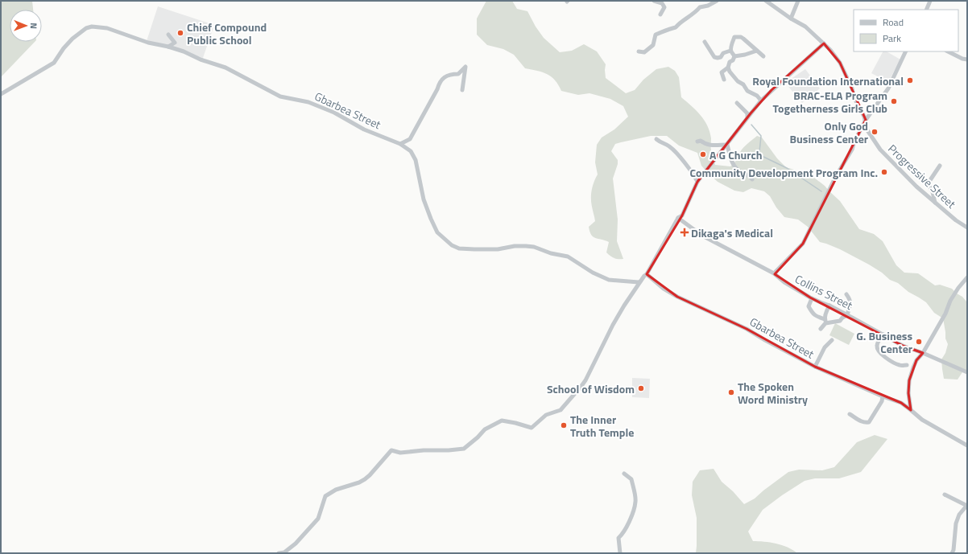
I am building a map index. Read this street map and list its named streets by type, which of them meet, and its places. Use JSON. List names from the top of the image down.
{
  "streets": {
    "street": ["Gbarbea Street", "Progressive Street", "Collins Street"]
  },
  "places": {
    "other": [
      "Chief Compound Public School",
      "Royal Foundation International",
      "BRAC-ELA Program Togetherness Girls Club",
      "Only God Business Center",
      "A G Church",
      "Community Development Program Inc.",
      "G. Business Center",
      "School of Wisdom",
      "The Spoken Word Ministry",
      "The Inner Truth Temple"
    ],
    "health": ["Dikaga's Medical"]
  },
  "legend": ["Road", "Park"],
  "north": "right"
}
